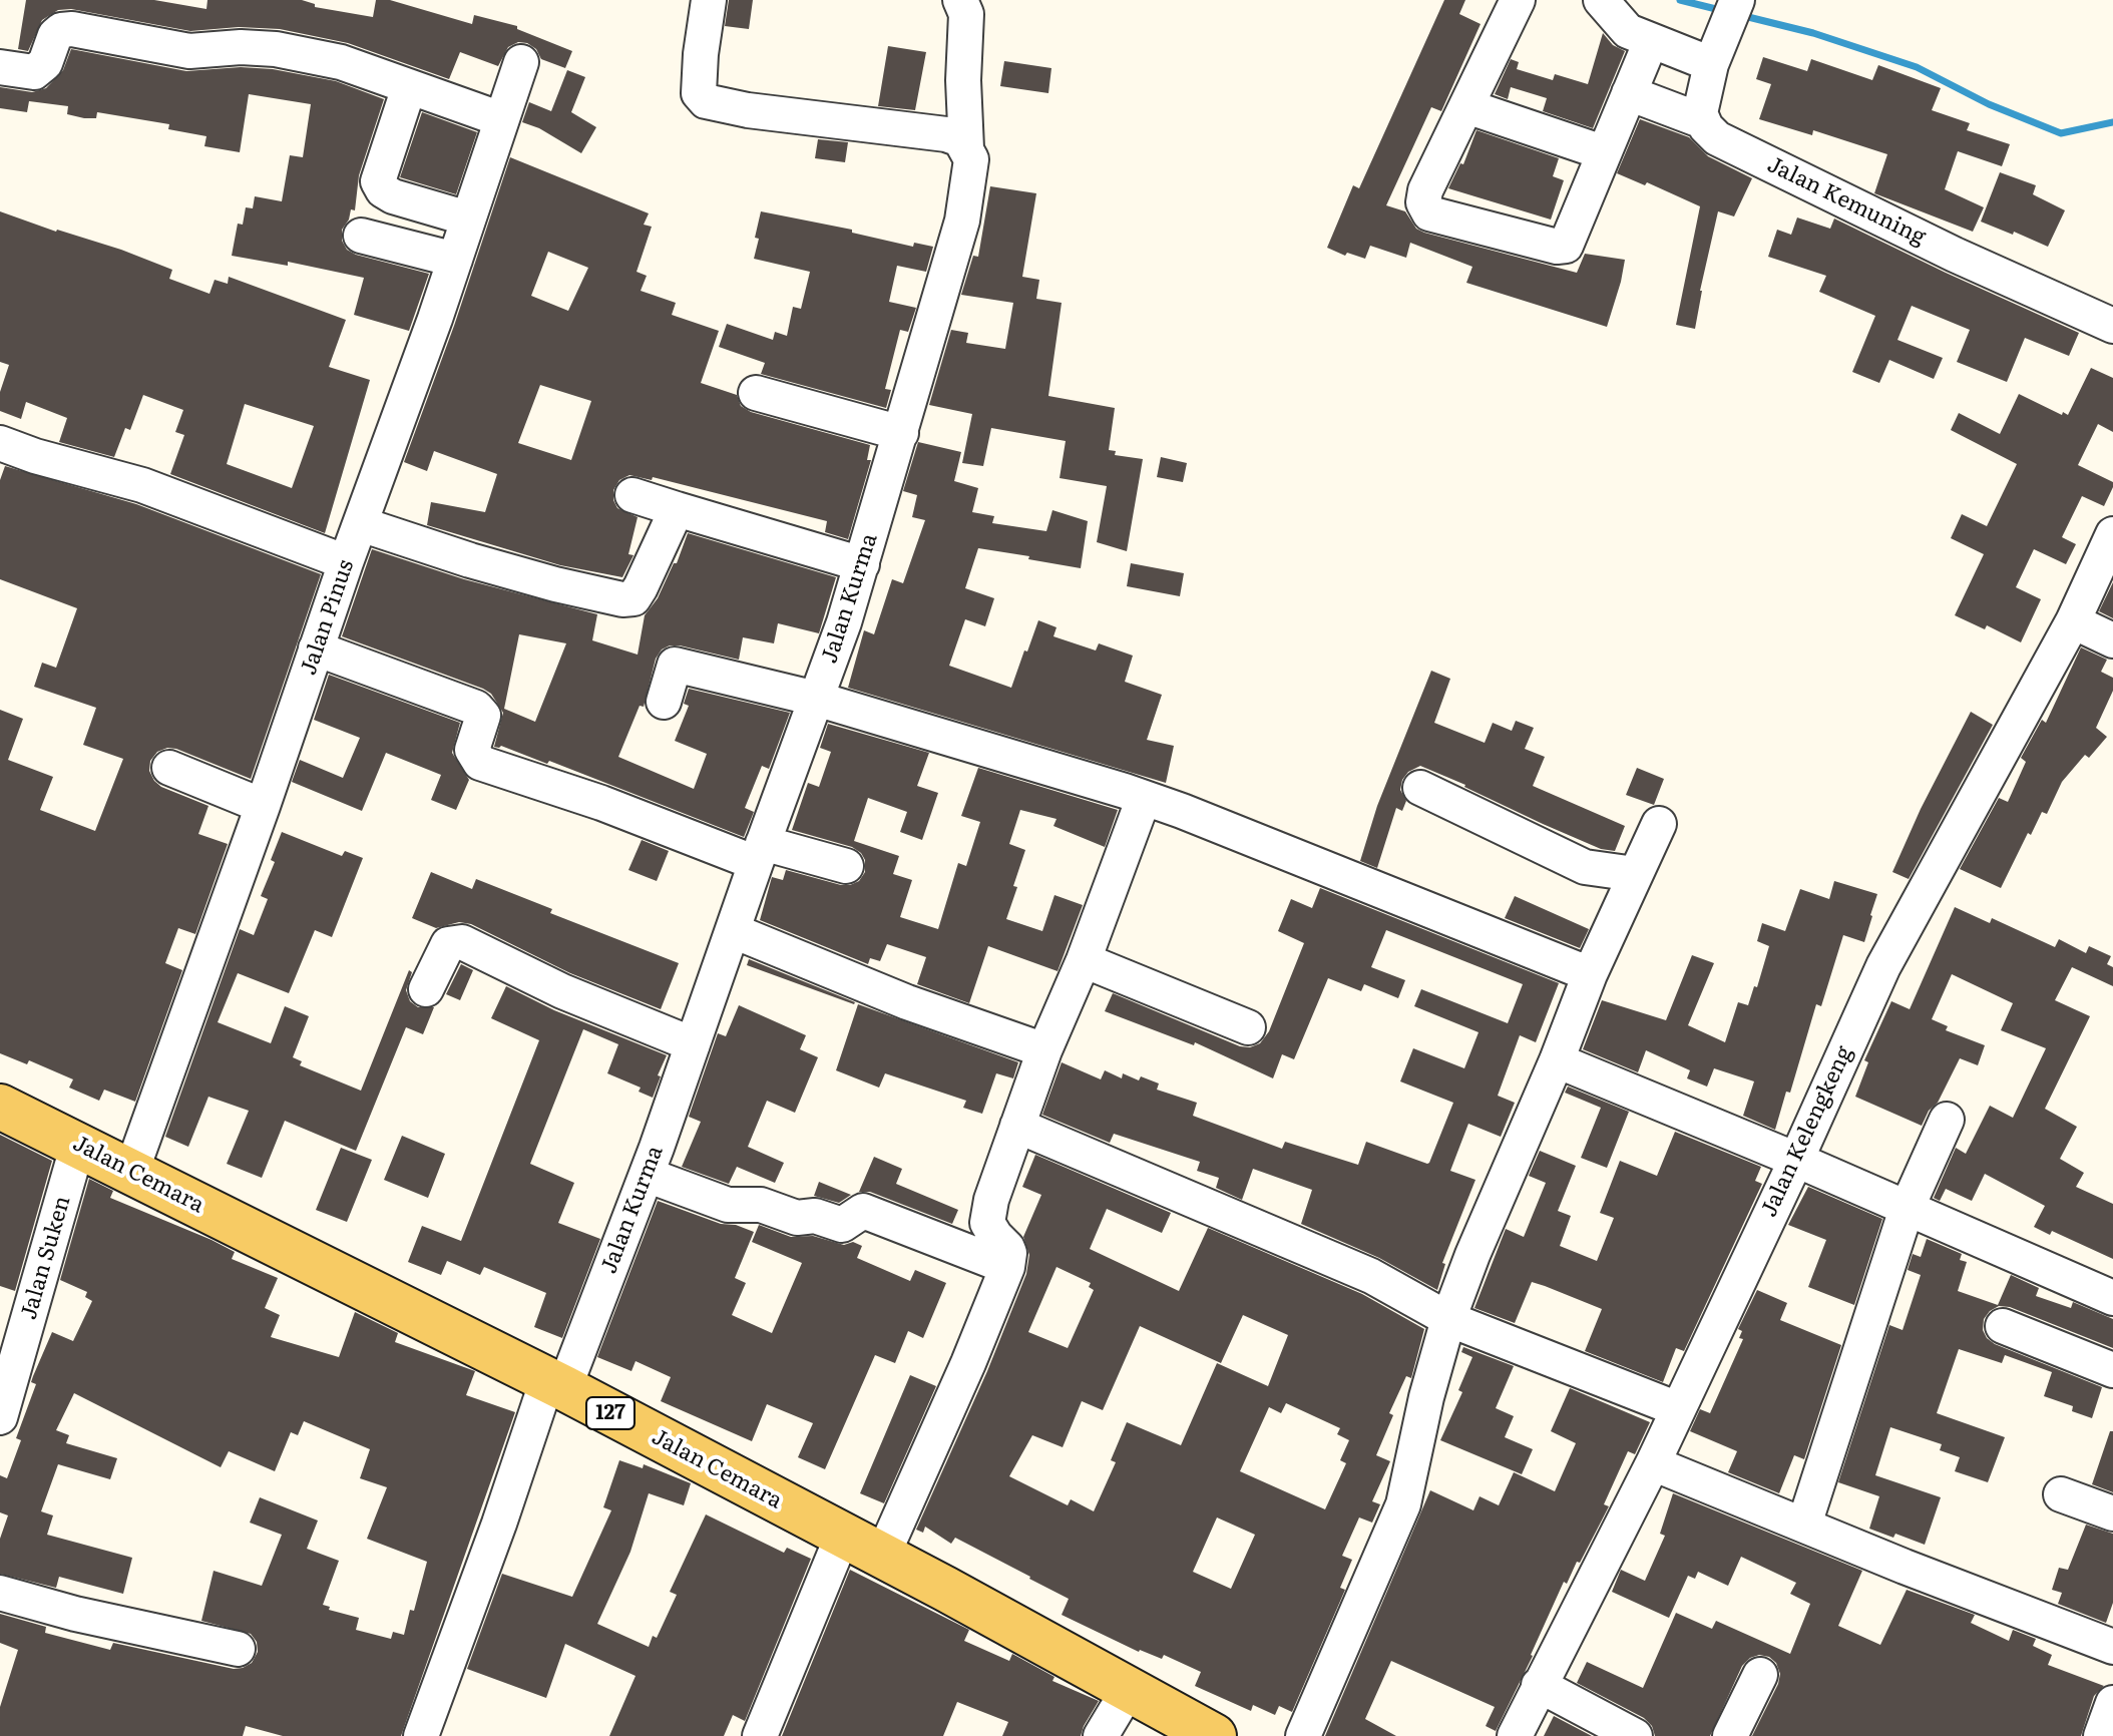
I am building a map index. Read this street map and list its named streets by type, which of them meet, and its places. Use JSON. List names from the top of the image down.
{
  "streets": {
    "main road": ["Jalan Cemara", "127"],
    "street": [
      "Jalan Kemuning",
      "Jalan Kurma",
      "Jalan Pinus",
      "Jalan Kelengkeng",
      "Jalan Suken"
    ]
  },
  "crossings": [
    ["Jalan Kurma", "Jalan Cemara"],
    ["Jalan Pinus", "Jalan Cemara"],
    ["Jalan Cemara", "Jalan Suken"]
  ]
}
